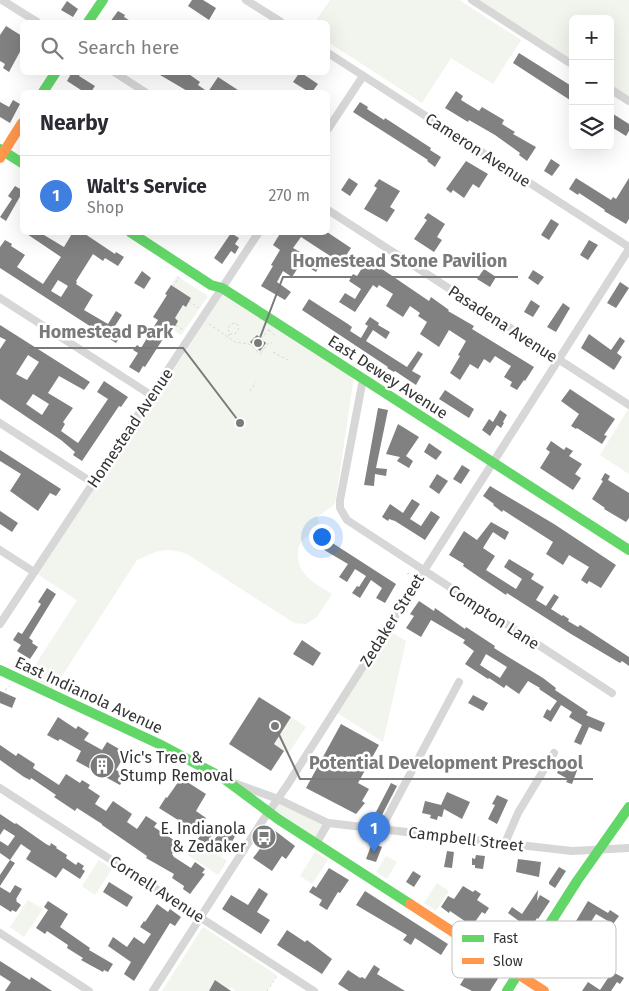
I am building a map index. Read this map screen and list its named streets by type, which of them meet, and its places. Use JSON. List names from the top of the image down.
{
  "streets": {
    "street": [
      "Cameron Avenue",
      "Pasadena Avenue",
      "East Dewey Avenue",
      "Homestead Avenue",
      "Compton Lane",
      "Zedaker Street",
      "East Indianola Avenue",
      "Campbell Street",
      "Cornell Avenue"
    ]
  },
  "crossings": [
    ["Cameron Avenue", "Zedaker Street"],
    ["Pasadena Avenue", "Zedaker Street"],
    ["East Dewey Avenue", "Homestead Avenue"],
    ["East Dewey Avenue", "Compton Lane"],
    ["East Dewey Avenue", "Zedaker Street"],
    ["Compton Lane", "Zedaker Street"],
    ["Zedaker Street", "East Indianola Avenue"],
    ["Zedaker Street", "Campbell Street"],
    ["Zedaker Street", "Cornell Avenue"],
    ["East Indianola Avenue", "Campbell Street"]
  ],
  "places": {
    "other": ["Homestead Stone Pavilion", "Homestead Park", "Potential Development Preschool"],
    "building": ["Vic's Tree & Stump Removal"],
    "bus stop": ["E. Indianola & Zedaker"]
  },
  "legend": ["Fast", "Slow"],
  "page": {
    "map_buttons": ["+", "−"],
    "search": "Search here",
    "heading": "Nearby",
    "list": [
      {
        "mark": "1",
        "name": "Walt's Service",
        "note": "Shop",
        "value": "270 m"
      }
    ],
    "pins": "1"
  }
}
